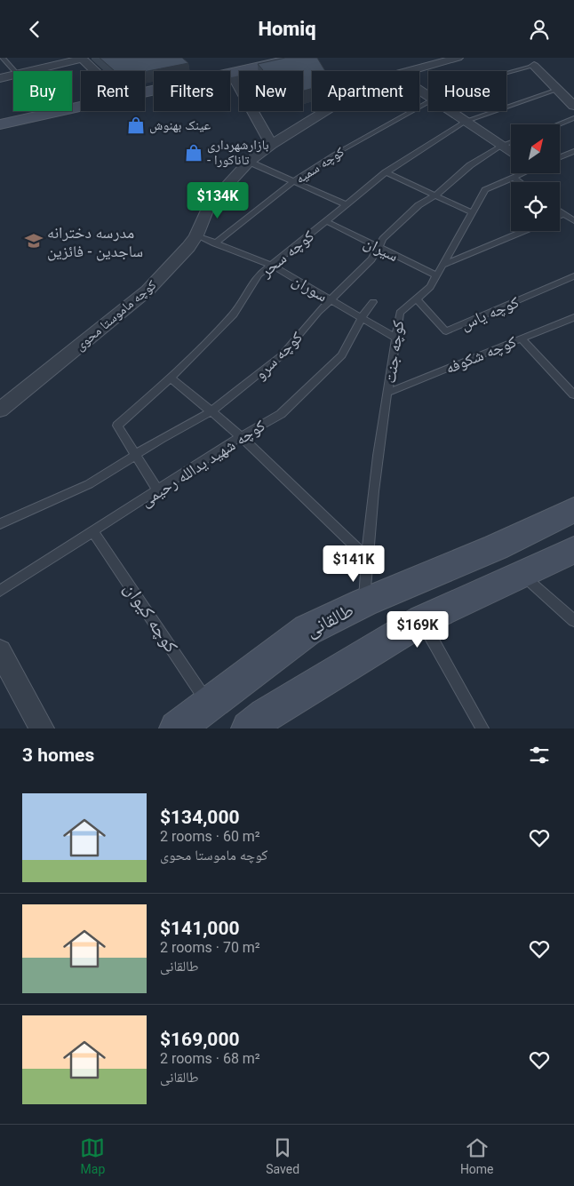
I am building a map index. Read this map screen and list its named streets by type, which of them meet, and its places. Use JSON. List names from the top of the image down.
{
  "streets": {
    "main road": ["طالقانی"],
    "street": ["کوچه ماموستا محوی"],
    "lane": [
      "کوچه سمیه",
      "سیران",
      "کوچه سحر",
      "سوران",
      "کوچه یاس",
      "کوچه جنت",
      "کوچه شکوفه",
      "کوچه سرو",
      "کوچه شهید یدالله رحیمی",
      "کوچه کیوان"
    ]
  },
  "crossings": [
    ["کوچه سمیه", "سوران"],
    ["سیران", "کوچه سحر"],
    ["سیران", "کوچه جنت"],
    ["سیران", "کوچه سرو"],
    ["کوچه سحر", "سوران"],
    ["کوچه سحر", "کوچه سرو"],
    ["کوچه سحر", "کوچه شهید یدالله رحیمی"],
    ["سوران", "کوچه ماموستا محوی"],
    ["سوران", "کوچه جنت"],
    ["سوران", "کوچه سرو"],
    ["سوران", "کوچه شهید یدالله رحیمی"],
    ["کوچه یاس", "کوچه جنت"],
    ["کوچه جنت", "کوچه شکوفه"],
    ["کوچه جنت", "طالقانی"],
    ["کوچه شهید یدالله رحیمی", "کوچه کیوان"],
    ["کوچه کیوان", "طالقانی"]
  ],
  "places": {
    "shop": ["عینک بهنوش", "بازارشهرداری - تاناکورا"],
    "school or university": ["مدرسه دخترانه ساجدین - فائزین"]
  },
  "north": "top right",
  "page": {
    "header": "Homiq",
    "chip": [
      "Buy",
      "Rent",
      "Filters",
      "New",
      "Apartment",
      "House"
    ],
    "price": ["$134K", "$141K", "$169K"],
    "heading": "3 homes",
    "list": [
      {
        "name": "$134,000",
        "note": "2 rooms · 60 m² · کوچه ماموستا محوی"
      },
      {
        "name": "$141,000",
        "note": "2 rooms · 70 m² · طالقانی"
      },
      {
        "name": "$169,000",
        "note": "2 rooms · 68 m² · طالقانی"
      }
    ],
    "tabs": ["Map", "Saved", "Home"]
  }
}
